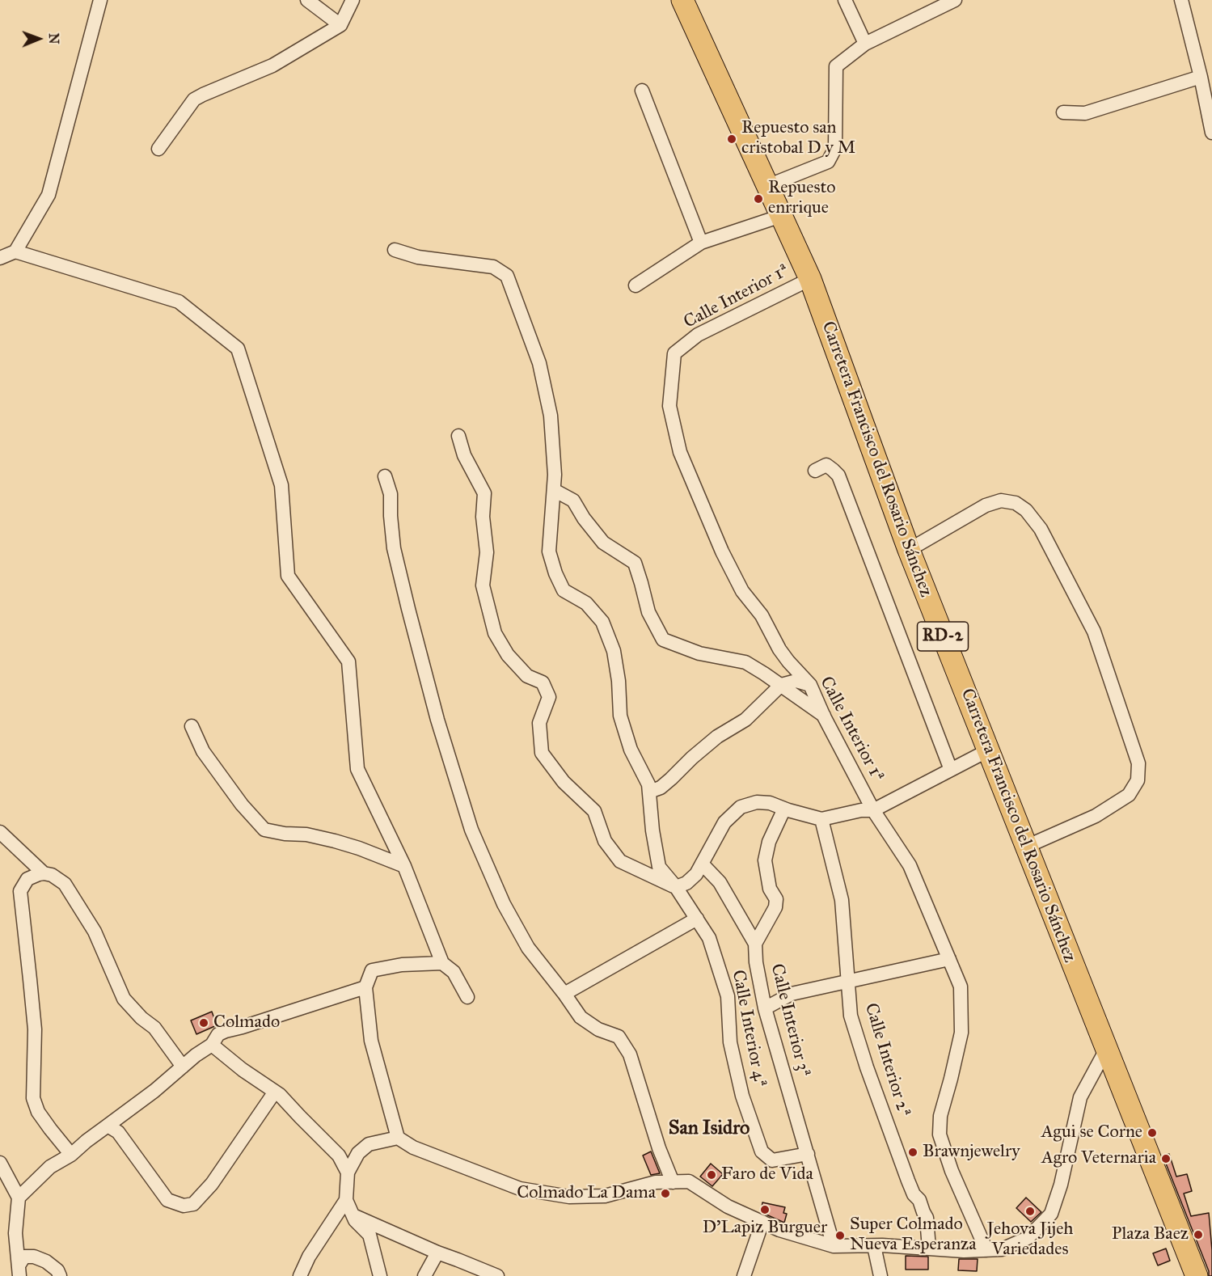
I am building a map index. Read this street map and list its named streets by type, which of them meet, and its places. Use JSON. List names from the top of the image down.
{
  "streets": {
    "main road": ["Carretera Francisco del Rosario Sánchez", "RD-2"],
    "street": [
      "Calle Interior 1ª",
      "Calle Interior 3ª",
      "Calle Interior 4ª",
      "Calle Interior 2ª"
    ]
  },
  "crossings": [
    ["Calle Interior 1ª", "Carretera Francisco del Rosario Sánchez"],
    ["Calle Interior 3ª", "Calle Interior 4ª"]
  ],
  "districts": ["San Isidro"],
  "places": [
    "Repuesto san cristobal D y M",
    "Repuesto enrrique",
    "Colmado",
    "Agui se Corne",
    "Brawnjewelry",
    "Agro Veternaria",
    "Faro de Vida",
    "Colmado La Dama",
    "D'Lapiz Burguer",
    "Jehova Jijeh Variedades",
    "Plaza Baez",
    "Super Colmado Nueva Esperanza"
  ],
  "north": "right"
}
